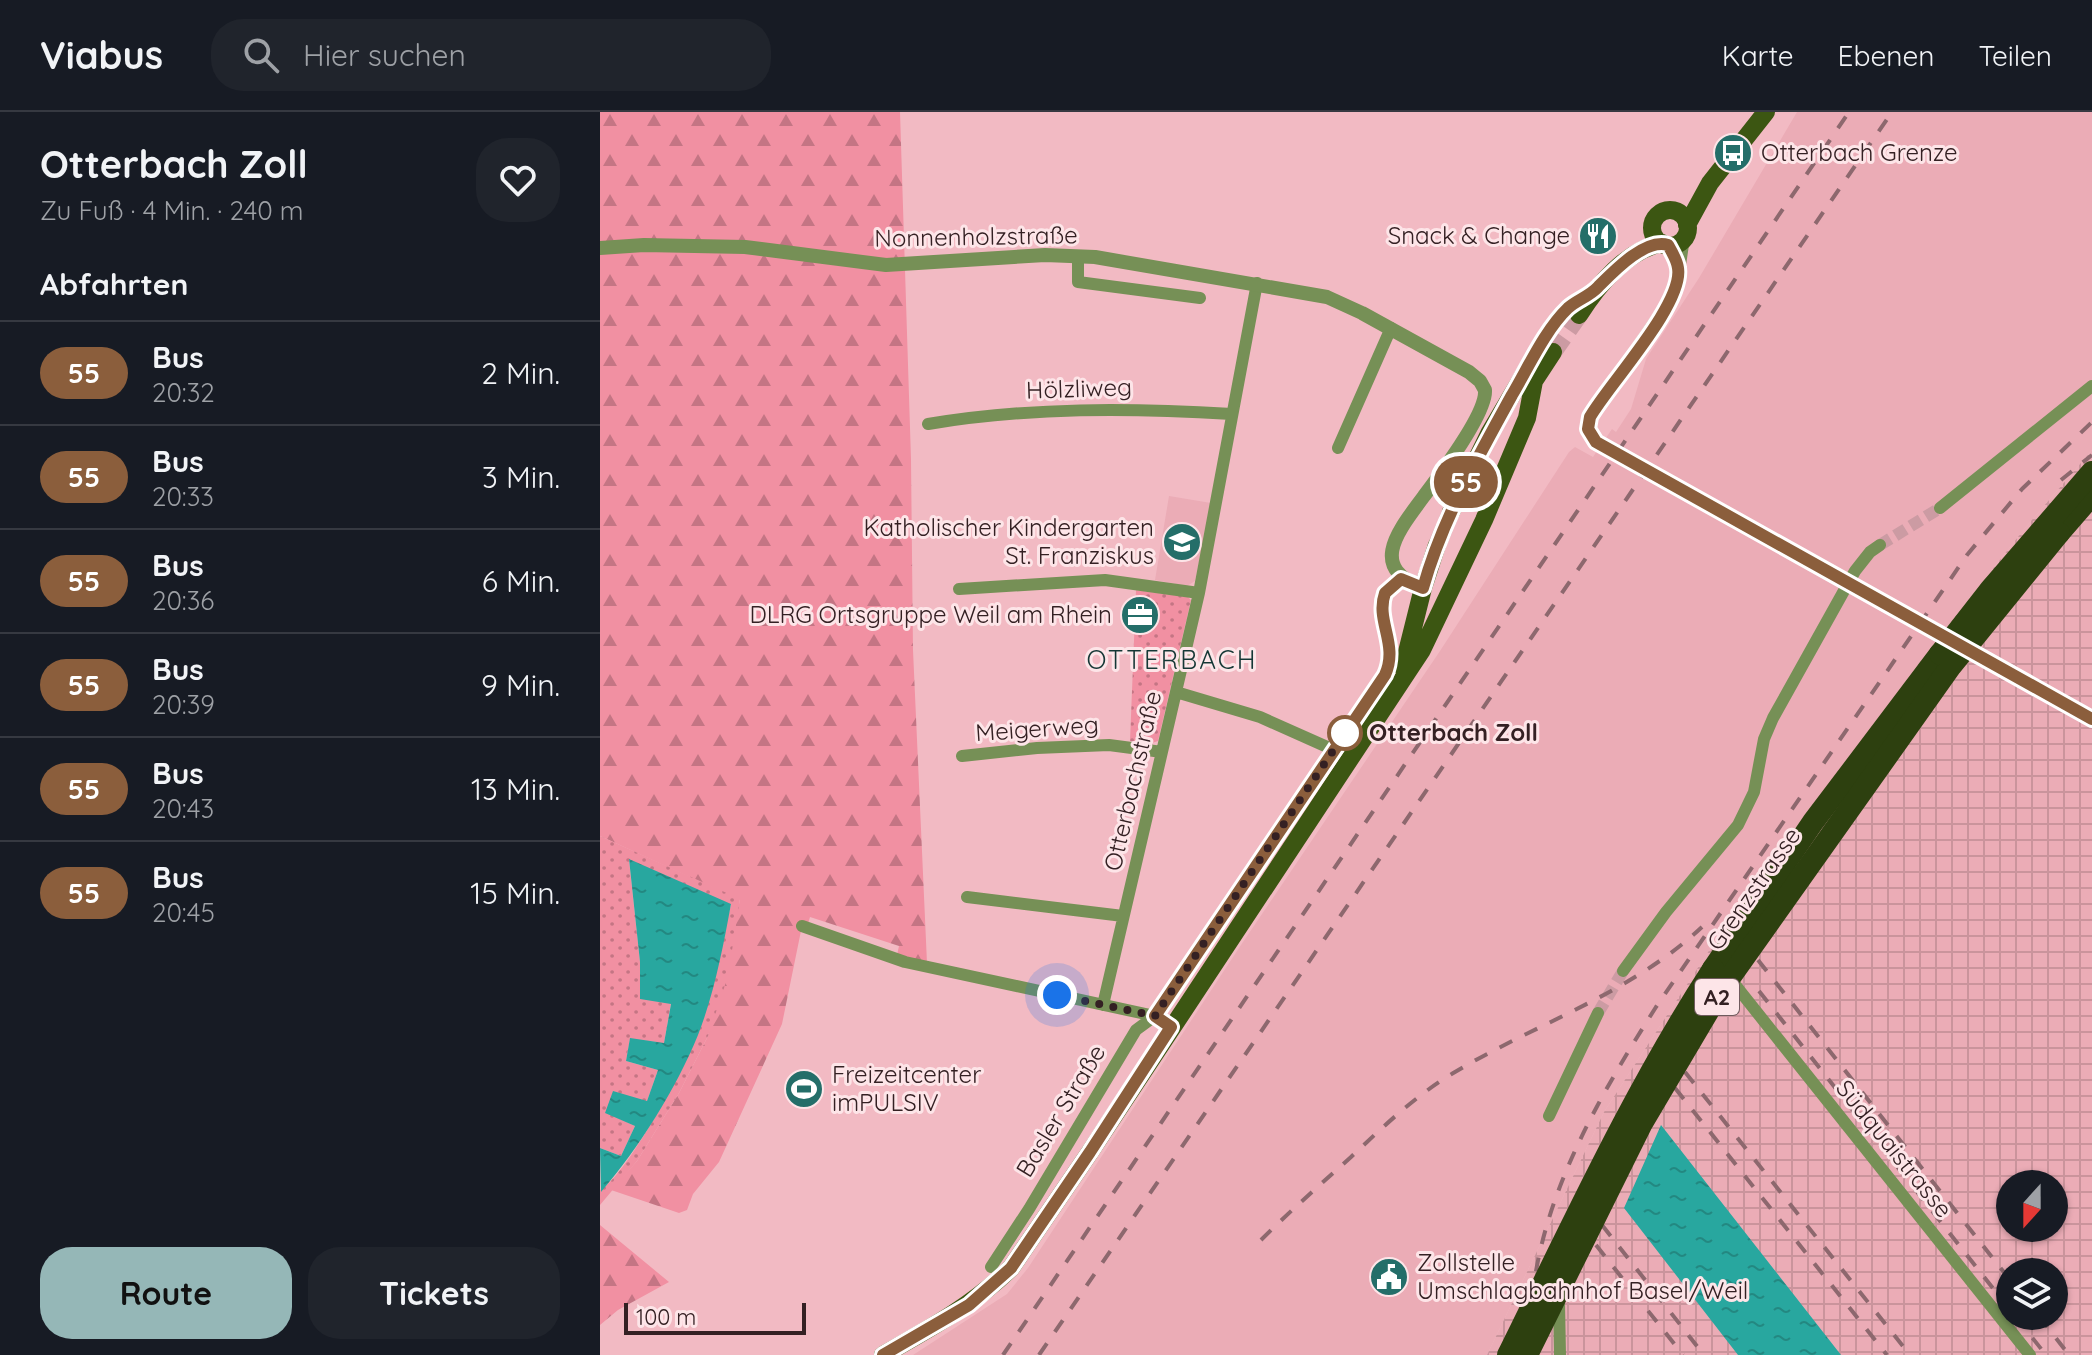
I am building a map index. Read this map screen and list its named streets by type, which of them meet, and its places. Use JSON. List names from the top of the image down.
{
  "streets": {
    "highway": ["A2"],
    "street": [
      "Nonnenholzstraße",
      "Hölzliweg",
      "Meigerweg",
      "Otterbachstraße",
      "Grenzstrasse",
      "Basler Straße",
      "Südquaistrasse"
    ]
  },
  "crossings": [
    ["Nonnenholzstraße", "Otterbachstraße"],
    ["Nonnenholzstraße", "Basler Straße"],
    ["Hölzliweg", "Otterbachstraße"],
    ["Meigerweg", "Otterbachstraße"],
    ["Grenzstrasse", "Südquaistrasse"]
  ],
  "districts": ["OTTERBACH"],
  "places": {
    "bus stop": ["Otterbach Grenze"],
    "restaurant": ["Snack & Change"],
    "school or university": ["Katholischer Kindergarten St. Franziskus"],
    "office": ["DLRG Ortsgruppe Weil am Rhein"],
    "other": ["Otterbach Zoll"],
    "sports": ["Freizeitcenter imPULSIV"],
    "public building": ["Zollstelle Umschlagbahnhof Basel/Weil"]
  },
  "lines": ["bus line 55"],
  "scale_bar": "100 m",
  "north": "bottom",
  "page": {
    "header": "Viabus",
    "search": "Hier suchen",
    "nav": ["Karte", "Ebenen", "Teilen"],
    "heading": [
      ["Otterbach Zoll", "Zu Fuß · 4 Min. · 240 m"],
      "Abfahrten"
    ],
    "on_map": "55",
    "list": [
      {
        "mark": "55",
        "name": "Bus",
        "note": "20:32",
        "value": "2 Min."
      },
      {
        "mark": "55",
        "name": "Bus",
        "note": "20:33",
        "value": "3 Min."
      },
      {
        "mark": "55",
        "name": "Bus",
        "note": "20:36",
        "value": "6 Min."
      },
      {
        "mark": "55",
        "name": "Bus",
        "note": "20:39",
        "value": "9 Min."
      },
      {
        "mark": "55",
        "name": "Bus",
        "note": "20:43",
        "value": "13 Min."
      },
      {
        "mark": "55",
        "name": "Bus",
        "note": "20:45",
        "value": "15 Min."
      }
    ],
    "buttons": ["Route", "Tickets"],
    "scale": "100 m"
  }
}
